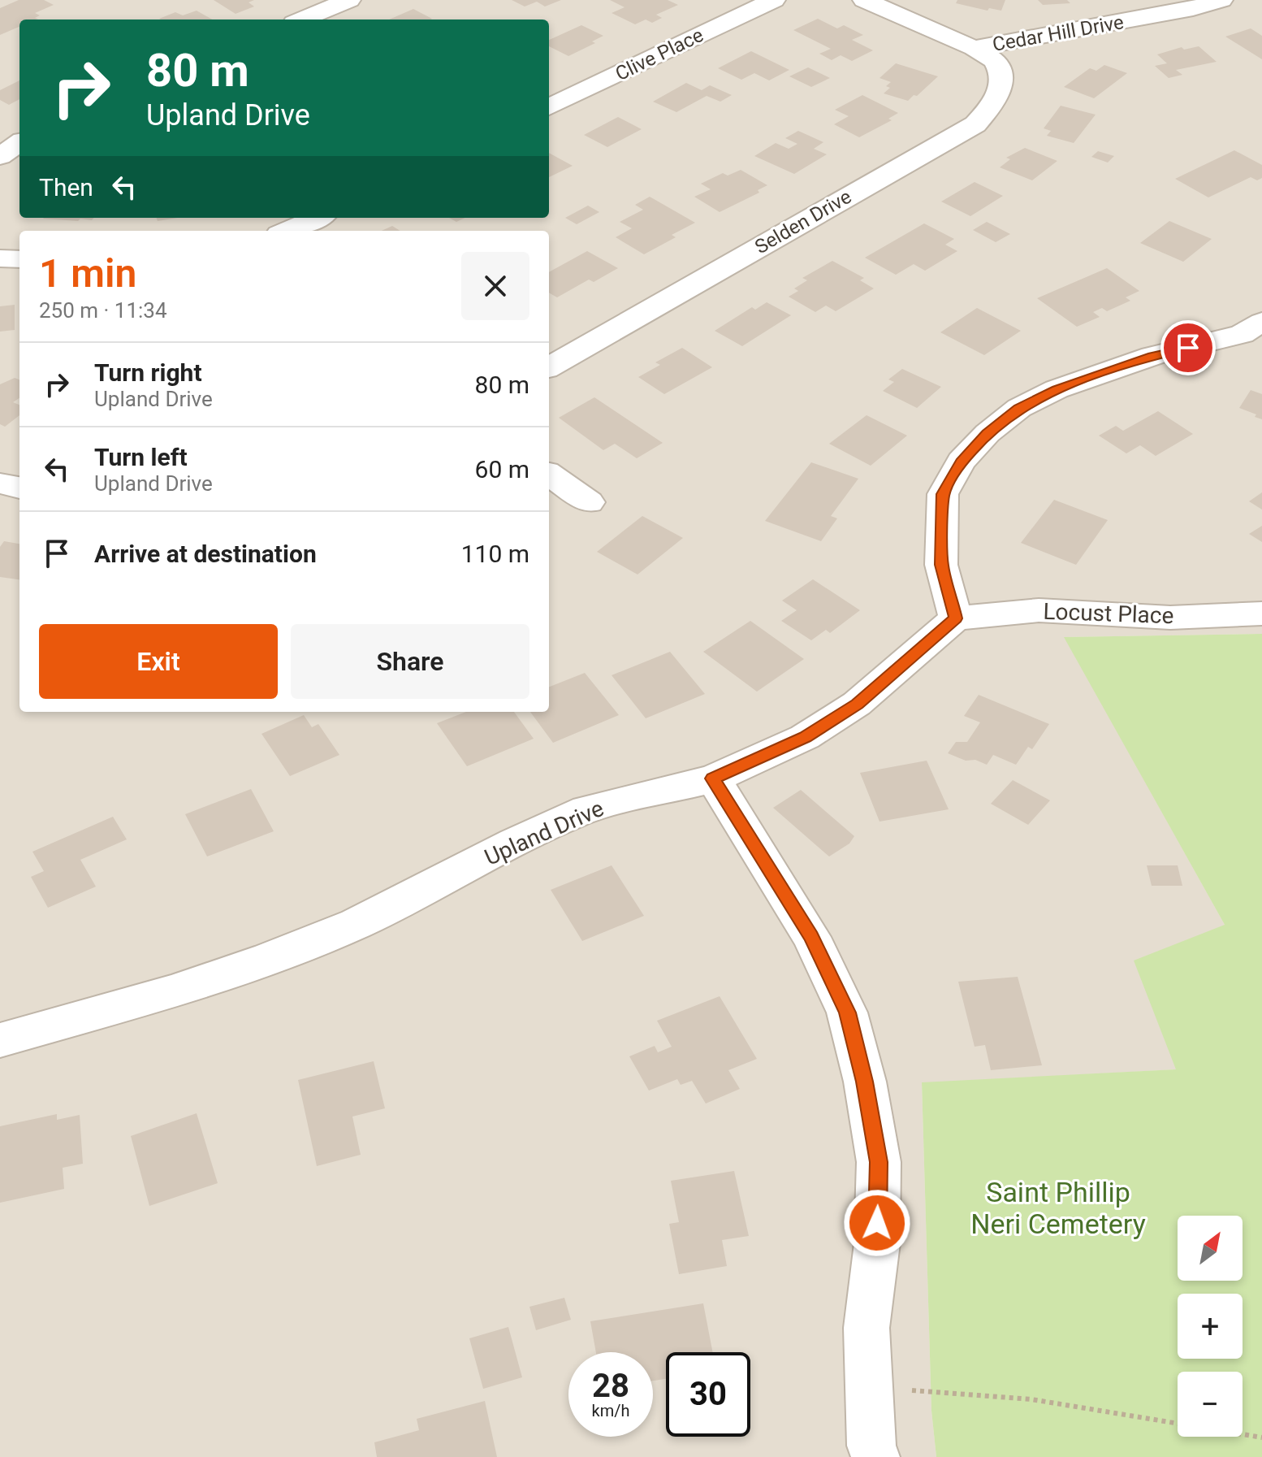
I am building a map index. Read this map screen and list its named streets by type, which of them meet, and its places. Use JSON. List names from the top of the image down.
{
  "streets": {
    "street": [
      "Cedar Hill Drive",
      "Clive Place",
      "Selden Drive",
      "Locust Place",
      "Upland Drive"
    ]
  },
  "crossings": [
    ["Cedar Hill Drive", "Selden Drive"],
    ["Locust Place", "Upland Drive"]
  ],
  "parks": ["Saint Phillip Neri Cemetery"],
  "north": "top right",
  "page": {
    "turn": ["80 m", "Upland Drive"],
    "then": "Then",
    "heading": ["1 min", "250 m · 11:34"],
    "list": [
      {
        "name": "Turn right",
        "note": "Upland Drive",
        "value": "80 m"
      },
      {
        "name": "Turn left",
        "note": "Upland Drive",
        "value": "60 m"
      },
      {
        "name": "Arrive at destination",
        "value": "110 m"
      }
    ],
    "buttons": ["Exit", "Share"],
    "map_buttons": ["+", "−"],
    "speed": "28 km/h",
    "limit": "30"
  }
}
